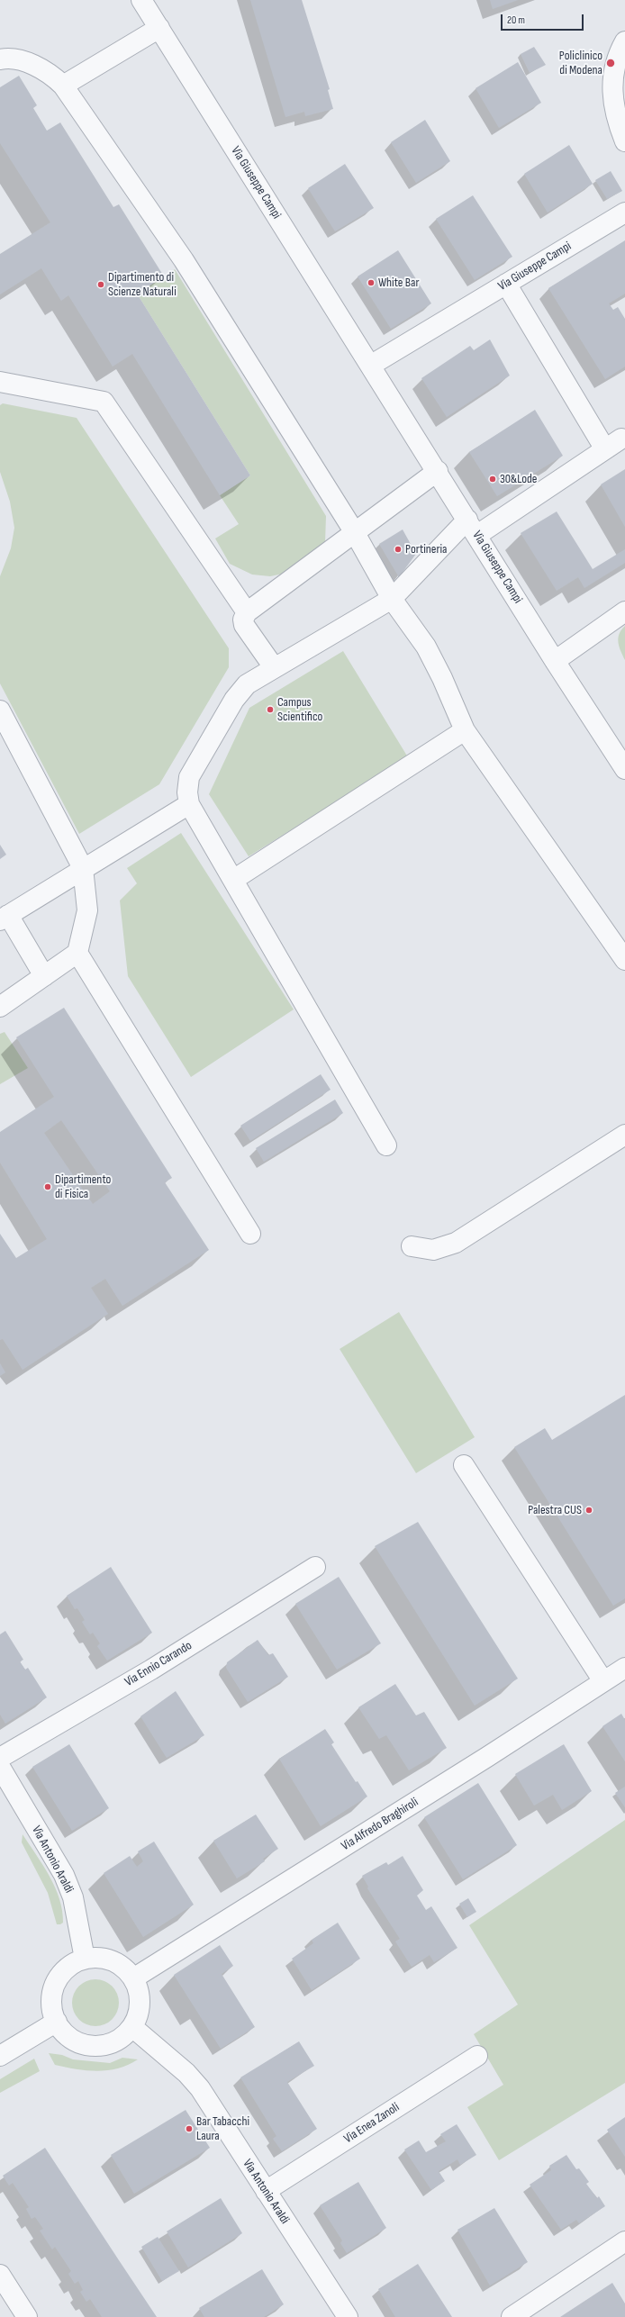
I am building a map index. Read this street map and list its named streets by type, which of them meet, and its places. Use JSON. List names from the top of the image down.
{
  "streets": {
    "street": [
      "Via Giuseppe Campi",
      "Via Ennio Carando",
      "Via Alfredo Braghiroli",
      "Via Antonio Araldi",
      "Via Enea Zanoli"
    ]
  },
  "crossings": [
    ["Via Alfredo Braghiroli", "Via Antonio Araldi"],
    ["Via Antonio Araldi", "Via Enea Zanoli"]
  ],
  "places": [
    "Policlinico di Modena",
    "White Bar",
    "Dipartimento di Scienze Naturali",
    "30&Lode",
    "Portineria",
    "Campus Scientifico",
    "Dipartimento di Fisica",
    "Palestra CUS",
    "Bar Tabacchi Laura"
  ],
  "scale_bar": "20 m"
}
